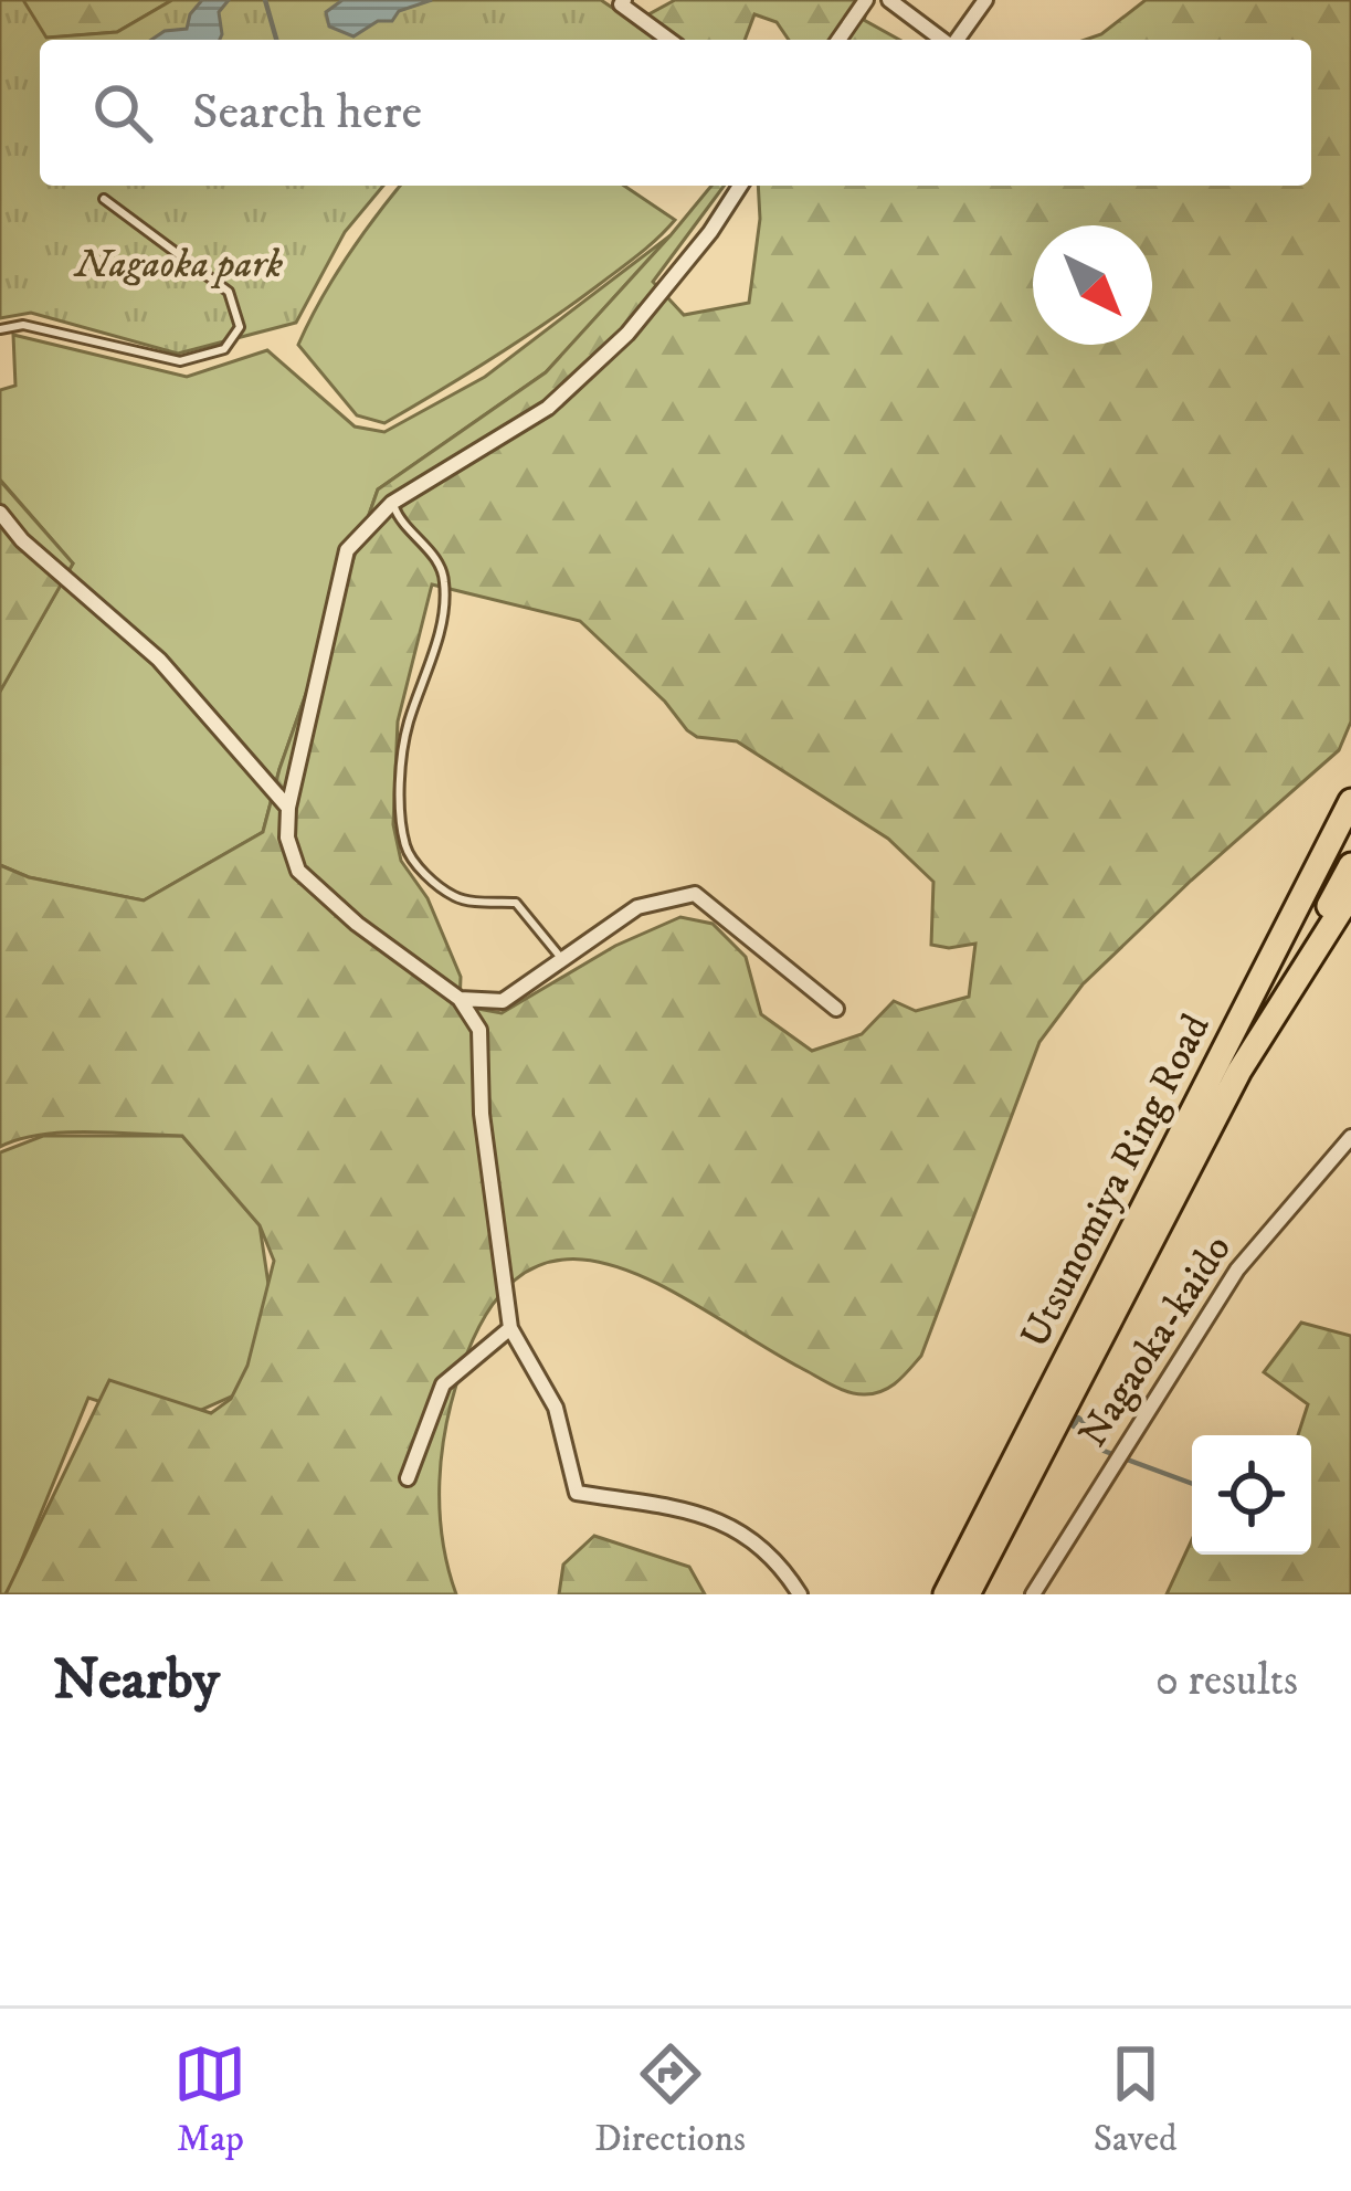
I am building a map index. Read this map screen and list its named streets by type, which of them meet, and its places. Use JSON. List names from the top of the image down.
{
  "streets": {
    "highway": ["Utsunomiya Ring Road"],
    "street": ["Nagaoka-kaido"]
  },
  "parks": ["Nagaoka park"],
  "north": "bottom right",
  "page": {
    "search": "Search here",
    "heading": ["Nearby", "0 results"],
    "nav": ["Map", "Directions", "Saved"]
  }
}
